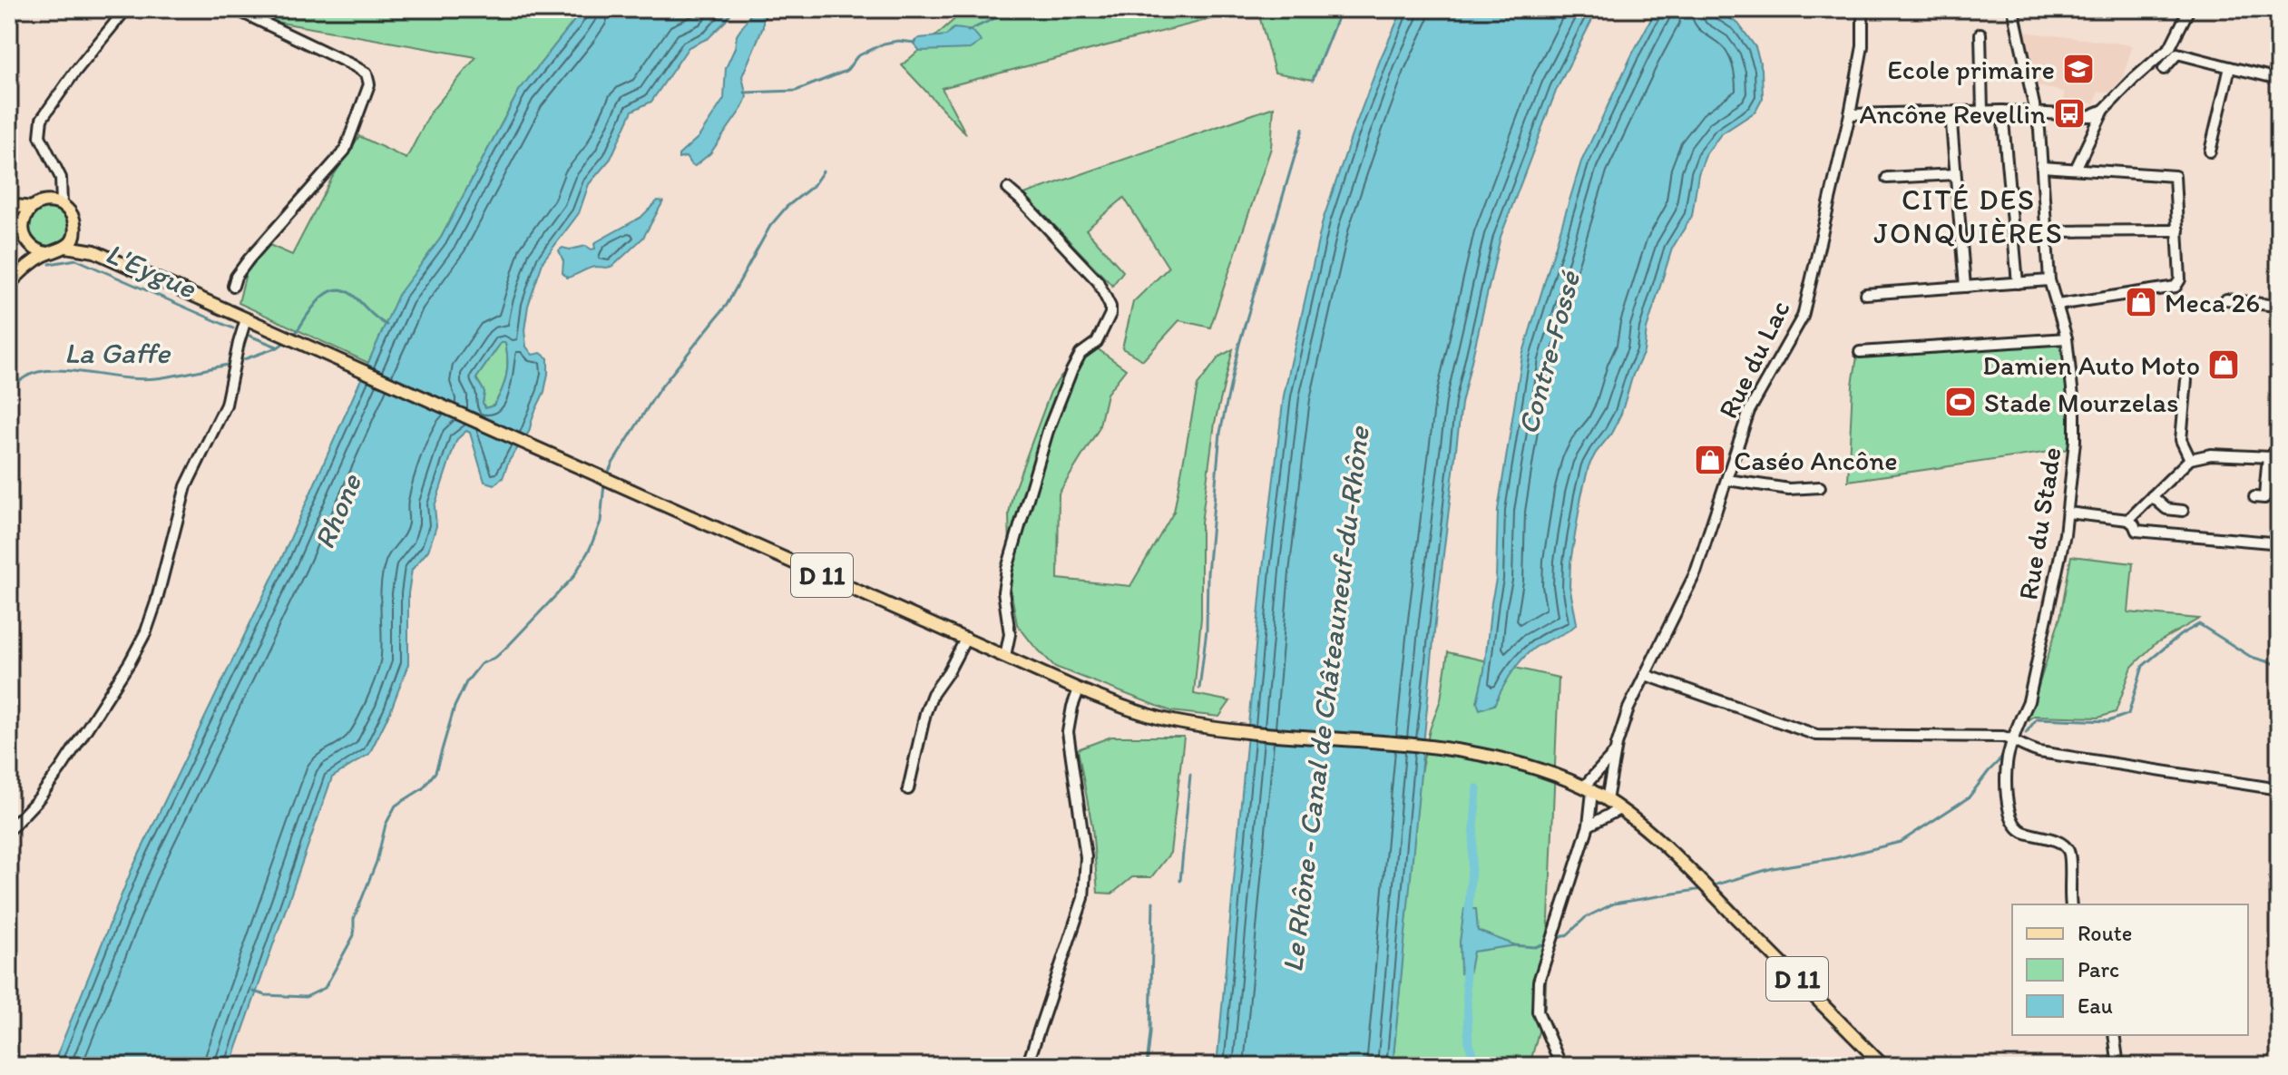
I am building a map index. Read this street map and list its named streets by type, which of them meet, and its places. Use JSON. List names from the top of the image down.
{
  "streets": {
    "main road": ["D 11"],
    "street": ["Rue du Lac", "Rue du Stade"]
  },
  "crossings": [
    ["Rue du Lac", "D 11"]
  ],
  "districts": ["CITÉ DES JONQUIÈRES"],
  "water": [
    "L'Eygue",
    "La Gaffe",
    "Contre-Fossé",
    "Rhone",
    "Le Rhône - Canal de Châteauneuf-du-Rhône"
  ],
  "places": {
    "school or university": ["Ecole primaire"],
    "bus stop": ["Ancône Revellin"],
    "shop": ["Meca 26", "Damien Auto Moto", "Caséo Ancône"],
    "sports": ["Stade Mourzelas"]
  },
  "legend": ["Route", "Parc", "Eau"]
}
